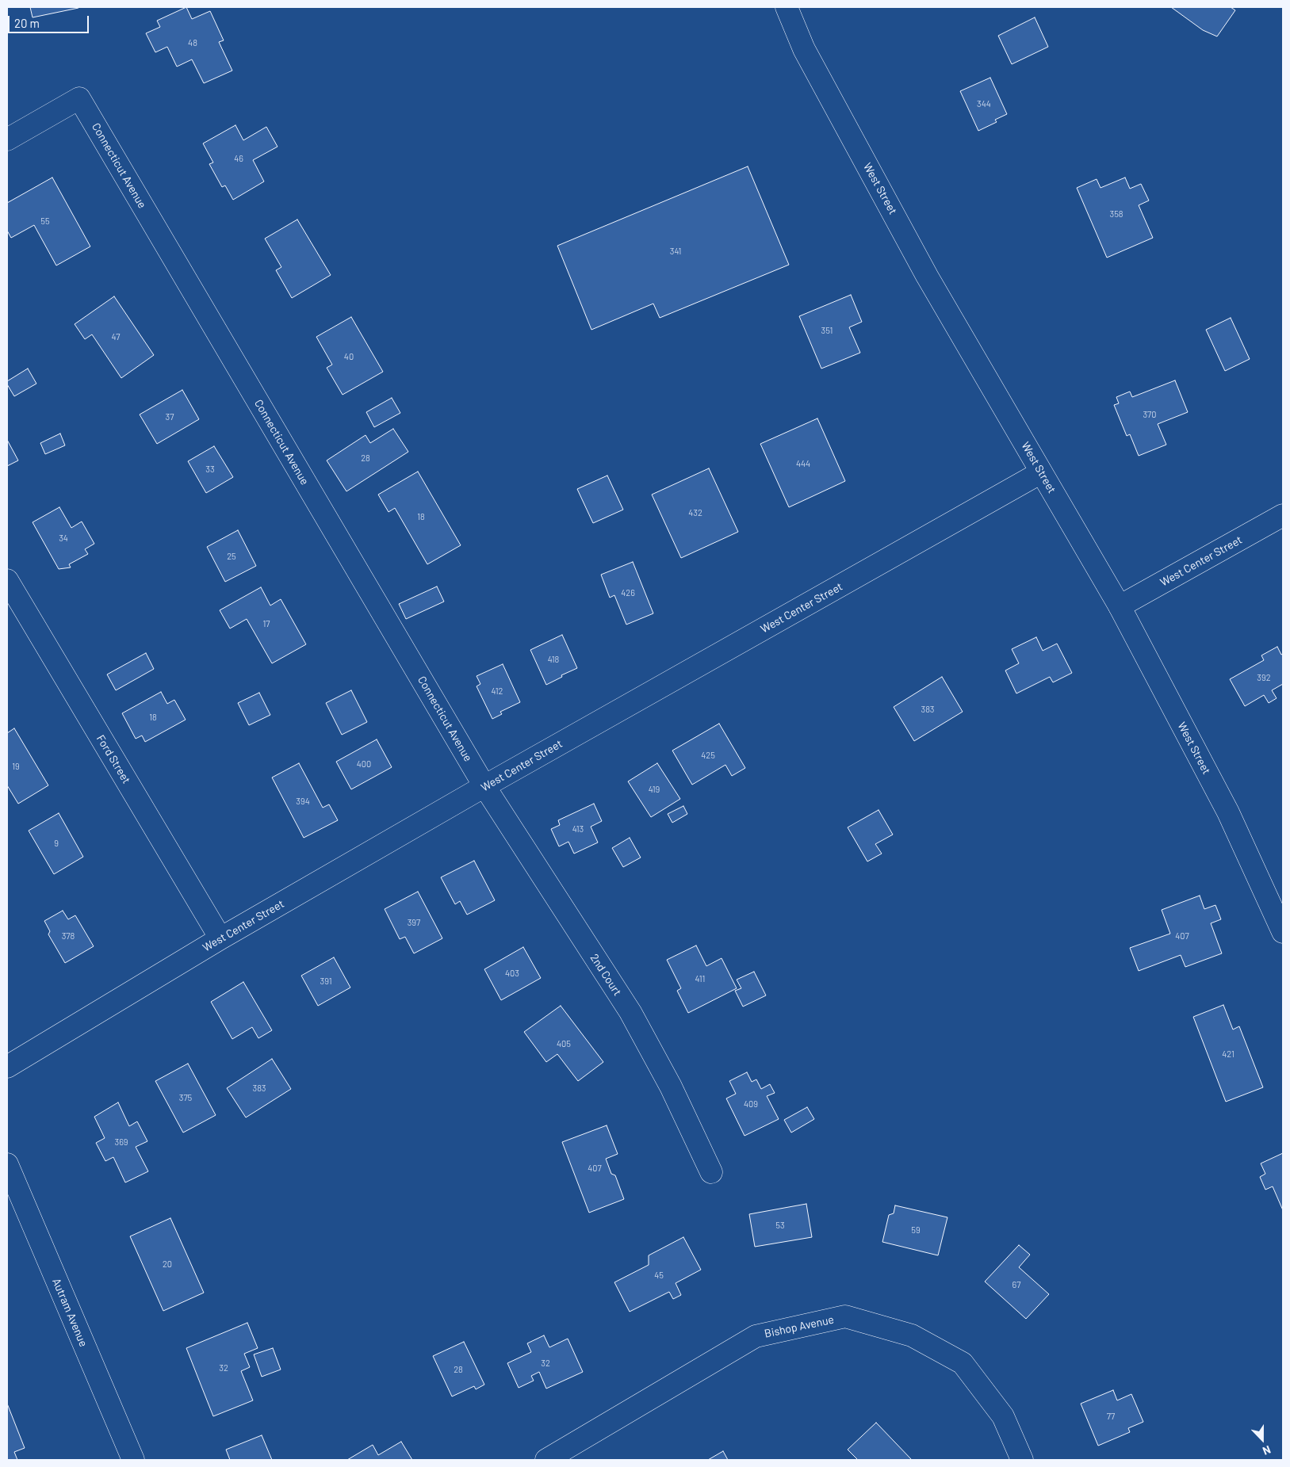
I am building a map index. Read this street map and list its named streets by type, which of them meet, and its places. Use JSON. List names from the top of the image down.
{
  "streets": {
    "street": [
      "Connecticut Avenue",
      "West Street",
      "West Center Street",
      "Ford Street",
      "2nd Court",
      "Autram Avenue",
      "Bishop Avenue"
    ]
  },
  "crossings": [
    ["Connecticut Avenue", "West Center Street"],
    ["Connecticut Avenue", "2nd Court"],
    ["West Street", "West Center Street"],
    ["West Center Street", "Ford Street"],
    ["West Center Street", "2nd Court"]
  ],
  "house_numbers": [
    "48",
    "344",
    "46",
    "358",
    "55",
    "341",
    "351",
    "47",
    "40",
    "370",
    "37",
    "28",
    "444",
    "33",
    "432",
    "18",
    "34",
    "25",
    "426",
    "17",
    "418",
    "392",
    "412",
    "383",
    "18",
    "425",
    "400",
    "19",
    "419",
    "394",
    "413",
    "9",
    "397",
    "378",
    "407",
    "403",
    "411",
    "391",
    "405",
    "421",
    "383",
    "375",
    "409",
    "369",
    "407",
    "53",
    "59",
    "20",
    "45",
    "67",
    "32",
    "32",
    "28",
    "77"
  ],
  "scale_bar": "20 m",
  "north": "bottom"
}
